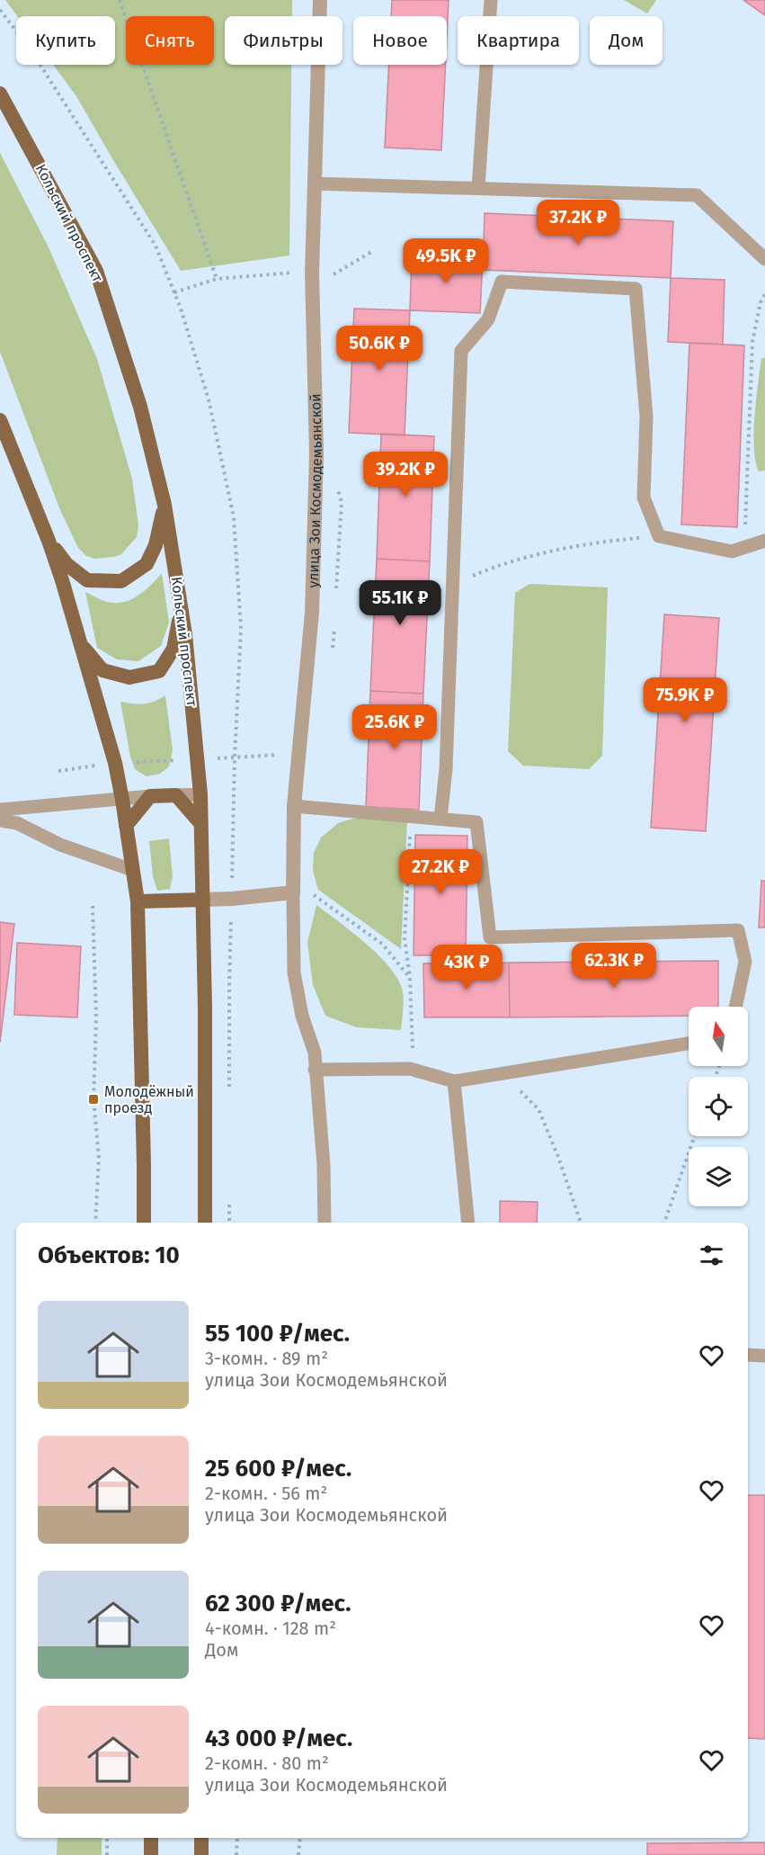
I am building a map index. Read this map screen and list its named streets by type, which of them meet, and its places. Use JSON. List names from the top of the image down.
{
  "streets": {
    "main road": ["Кольский проспект"],
    "street": ["улица Зои Космодемьянской"]
  },
  "places": {
    "transit": ["Молодёжный проезд"]
  },
  "north": "top",
  "page": {
    "chip": [
      "Купить",
      "Снять",
      "Фильтры",
      "Новое",
      "Квартира",
      "Дом"
    ],
    "price": [
      "37.2K ₽",
      "49.5K ₽",
      "50.6K ₽",
      "39.2K ₽",
      "55.1K ₽",
      "75.9K ₽",
      "25.6K ₽",
      "27.2K ₽",
      "62.3K ₽",
      "43K ₽"
    ],
    "heading": "Объектов: 10",
    "list": [
      {
        "name": "55 100 ₽/мес.",
        "note": "3-комн. · 89 m² · улица Зои Космодемьянской"
      },
      {
        "name": "25 600 ₽/мес.",
        "note": "2-комн. · 56 m² · улица Зои Космодемьянской"
      },
      {
        "name": "62 300 ₽/мес.",
        "note": "4-комн. · 128 m² · Дом"
      },
      {
        "name": "43 000 ₽/мес.",
        "note": "2-комн. · 80 m² · улица Зои Космодемьянской"
      }
    ]
  }
}
